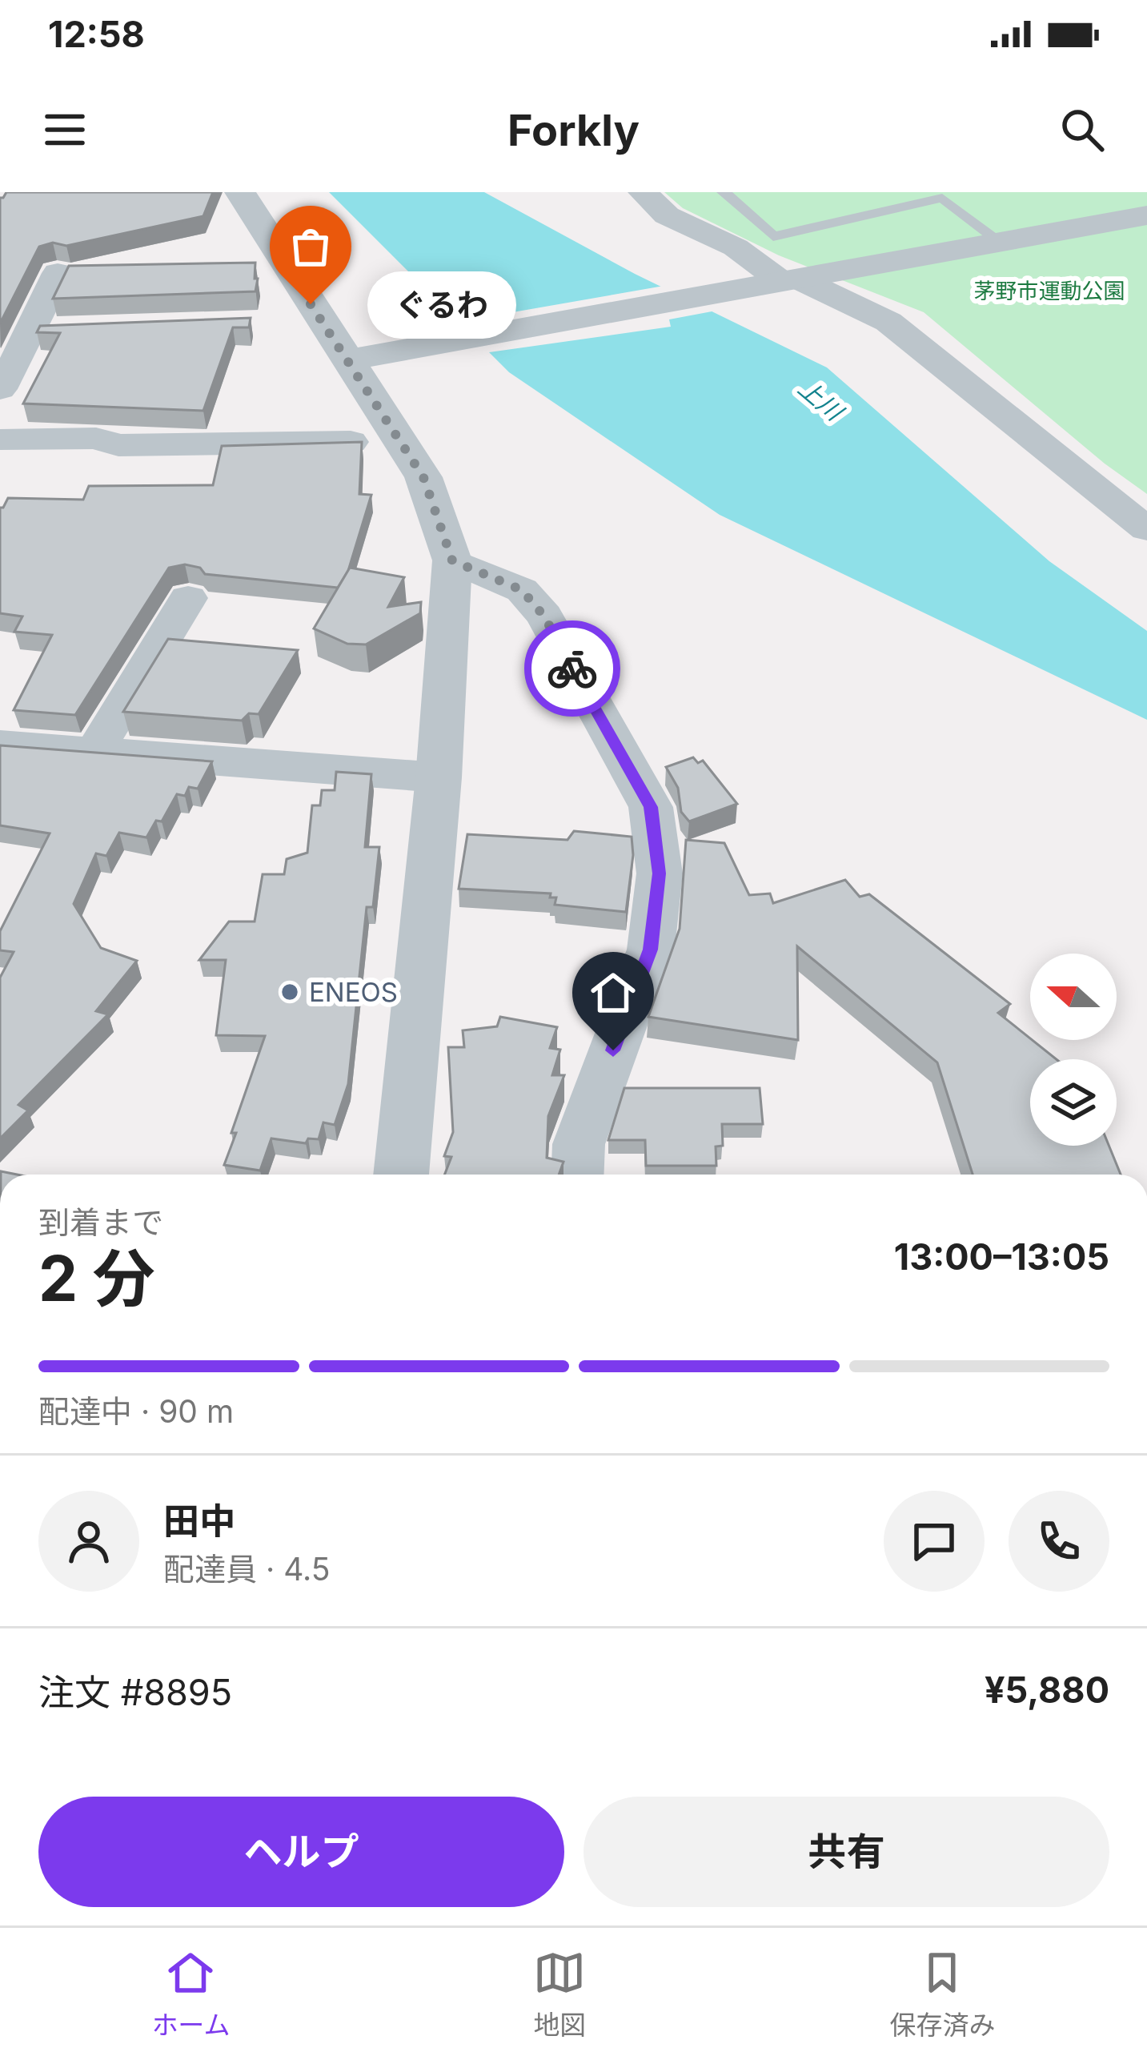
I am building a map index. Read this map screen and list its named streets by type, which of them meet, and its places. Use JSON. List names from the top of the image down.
{
  "water": ["上川"],
  "parks": ["茅野市運動公園"],
  "places": ["ぐるわ", "ENEOS"],
  "north": "left",
  "page": {
    "status": "12:58",
    "header": "Forkly",
    "bubble": "ぐるわ",
    "heading": ["2 分", "到着まで", "13:00–13:05"],
    "panel": [
      "田中",
      "配達員 · 4.5",
      "注文 #8895",
      "¥5,880"
    ],
    "bar": "配達中 · 90 m",
    "buttons": ["ヘルプ", "共有"],
    "tabs": ["ホーム", "地図", "保存済み"]
  }
}
